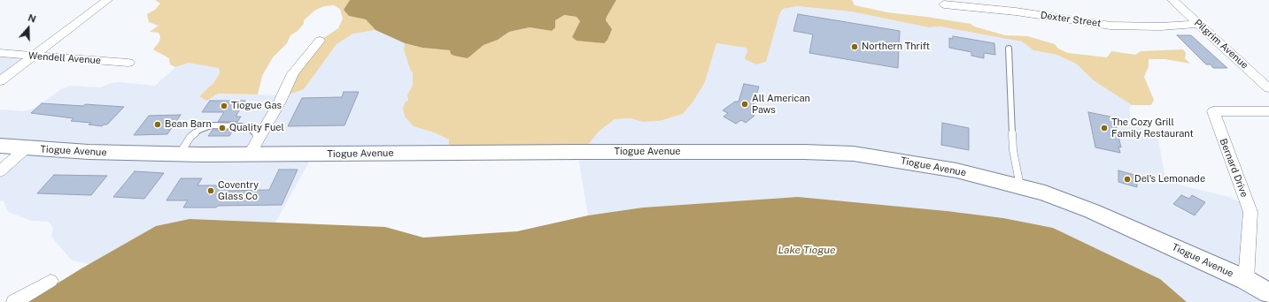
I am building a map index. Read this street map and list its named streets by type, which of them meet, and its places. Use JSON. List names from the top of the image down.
{
  "streets": {
    "main road": ["Tiogue Avenue"],
    "street": [
      "Dexter Street",
      "Pilgrim Avenue",
      "Wendell Avenue",
      "Bernard Drive"
    ]
  },
  "crossings": [
    ["Dexter Street", "Pilgrim Avenue"],
    ["Tiogue Avenue", "Bernard Drive"]
  ],
  "water": ["Lake Tiogue"],
  "places": [
    "Northern Thrift",
    "All American Paws",
    "Tiogue Gas",
    "Bean Barn",
    "Quality Fuel",
    "The Cozy Grill Family Restaurant",
    "Del's Lemonade",
    "Coventry Glass Co"
  ],
  "north": "top"
}
